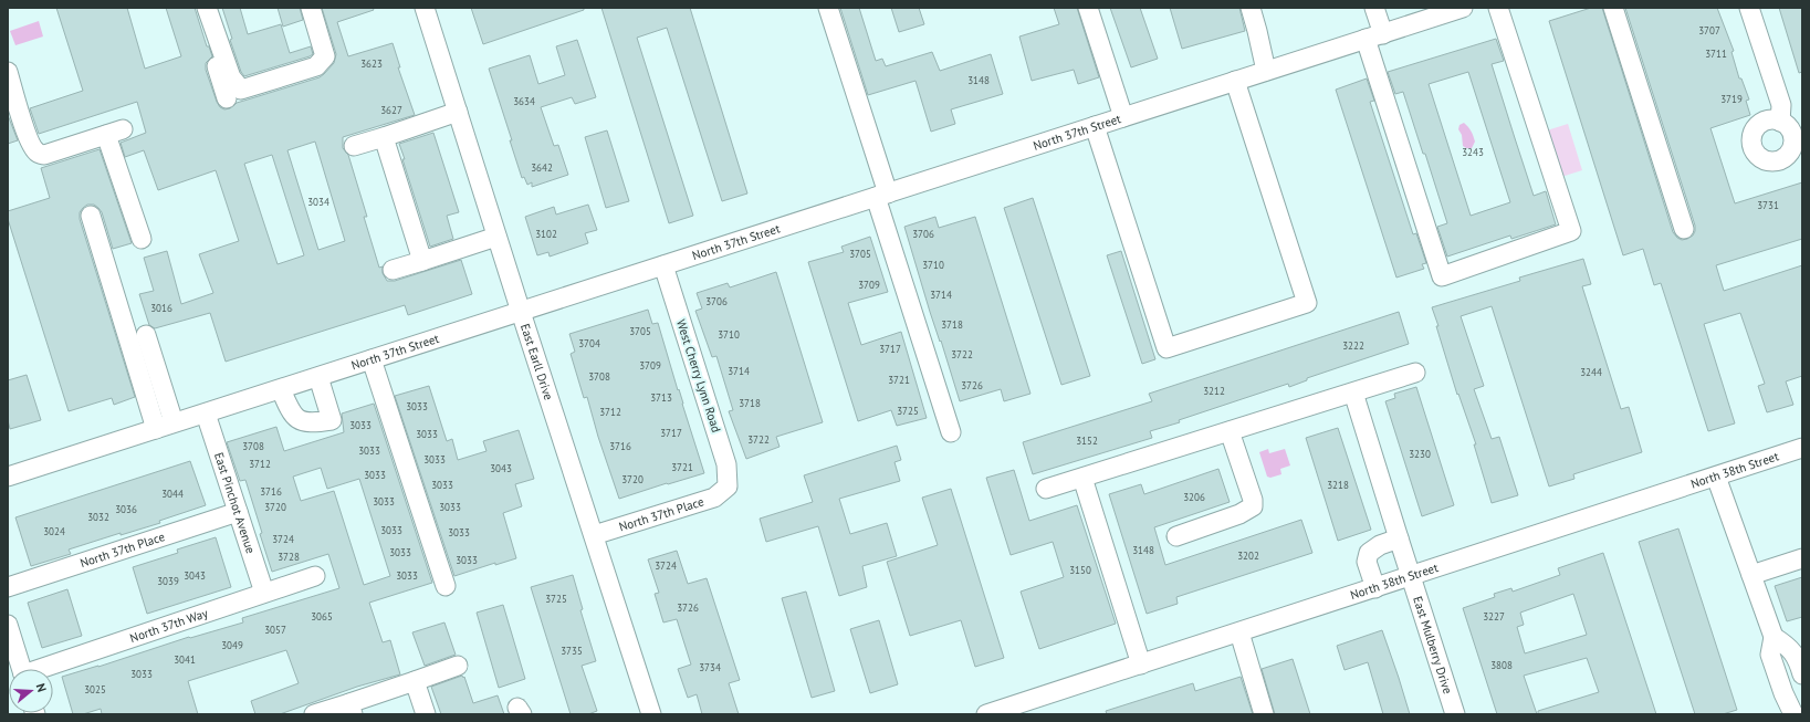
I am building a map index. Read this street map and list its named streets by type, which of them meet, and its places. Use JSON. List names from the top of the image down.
{
  "streets": {
    "street": [
      "North 37th Street",
      "East Earll Drive",
      "West Cherry Lynn Road",
      "North 38th Street",
      "East Pinchot Avenue",
      "North 37th Place",
      "North 37th Way",
      "East Mulberry Drive"
    ]
  },
  "crossings": [
    ["North 37th Street", "East Earll Drive"],
    ["North 37th Street", "West Cherry Lynn Road"],
    ["North 37th Street", "East Pinchot Avenue"],
    ["East Earll Drive", "North 37th Place"],
    ["West Cherry Lynn Road", "North 37th Place"],
    ["North 38th Street", "East Mulberry Drive"],
    ["East Pinchot Avenue", "North 37th Place"],
    ["East Pinchot Avenue", "North 37th Way"]
  ],
  "house_numbers": [
    "3707",
    "3711",
    "3623",
    "3148",
    "3719",
    "3634",
    "3627",
    "3243",
    "3642",
    "3034",
    "3731",
    "3102",
    "3706",
    "3705",
    "3710",
    "3709",
    "3714",
    "3706",
    "3016",
    "3718",
    "3705",
    "3710",
    "3704",
    "3222",
    "3717",
    "3722",
    "3709",
    "3714",
    "3244",
    "3708",
    "3721",
    "3726",
    "3212",
    "3713",
    "3718",
    "3033",
    "3725",
    "3712",
    "3033",
    "3717",
    "3033",
    "3722",
    "3152",
    "3708",
    "3716",
    "3033",
    "3230",
    "3033",
    "3712",
    "3721",
    "3043",
    "3033",
    "3720",
    "3033",
    "3218",
    "3716",
    "3044",
    "3206",
    "3033",
    "3720",
    "3033",
    "3036",
    "3032",
    "3033",
    "3024",
    "3033",
    "3724",
    "3148",
    "3033",
    "3202",
    "3728",
    "3033",
    "3724",
    "3150",
    "3043",
    "3033",
    "3039",
    "3725",
    "3726",
    "3065",
    "3227",
    "3057",
    "3049",
    "3735",
    "3041",
    "3808",
    "3734",
    "3033",
    "3025"
  ],
  "north": "right"
}
